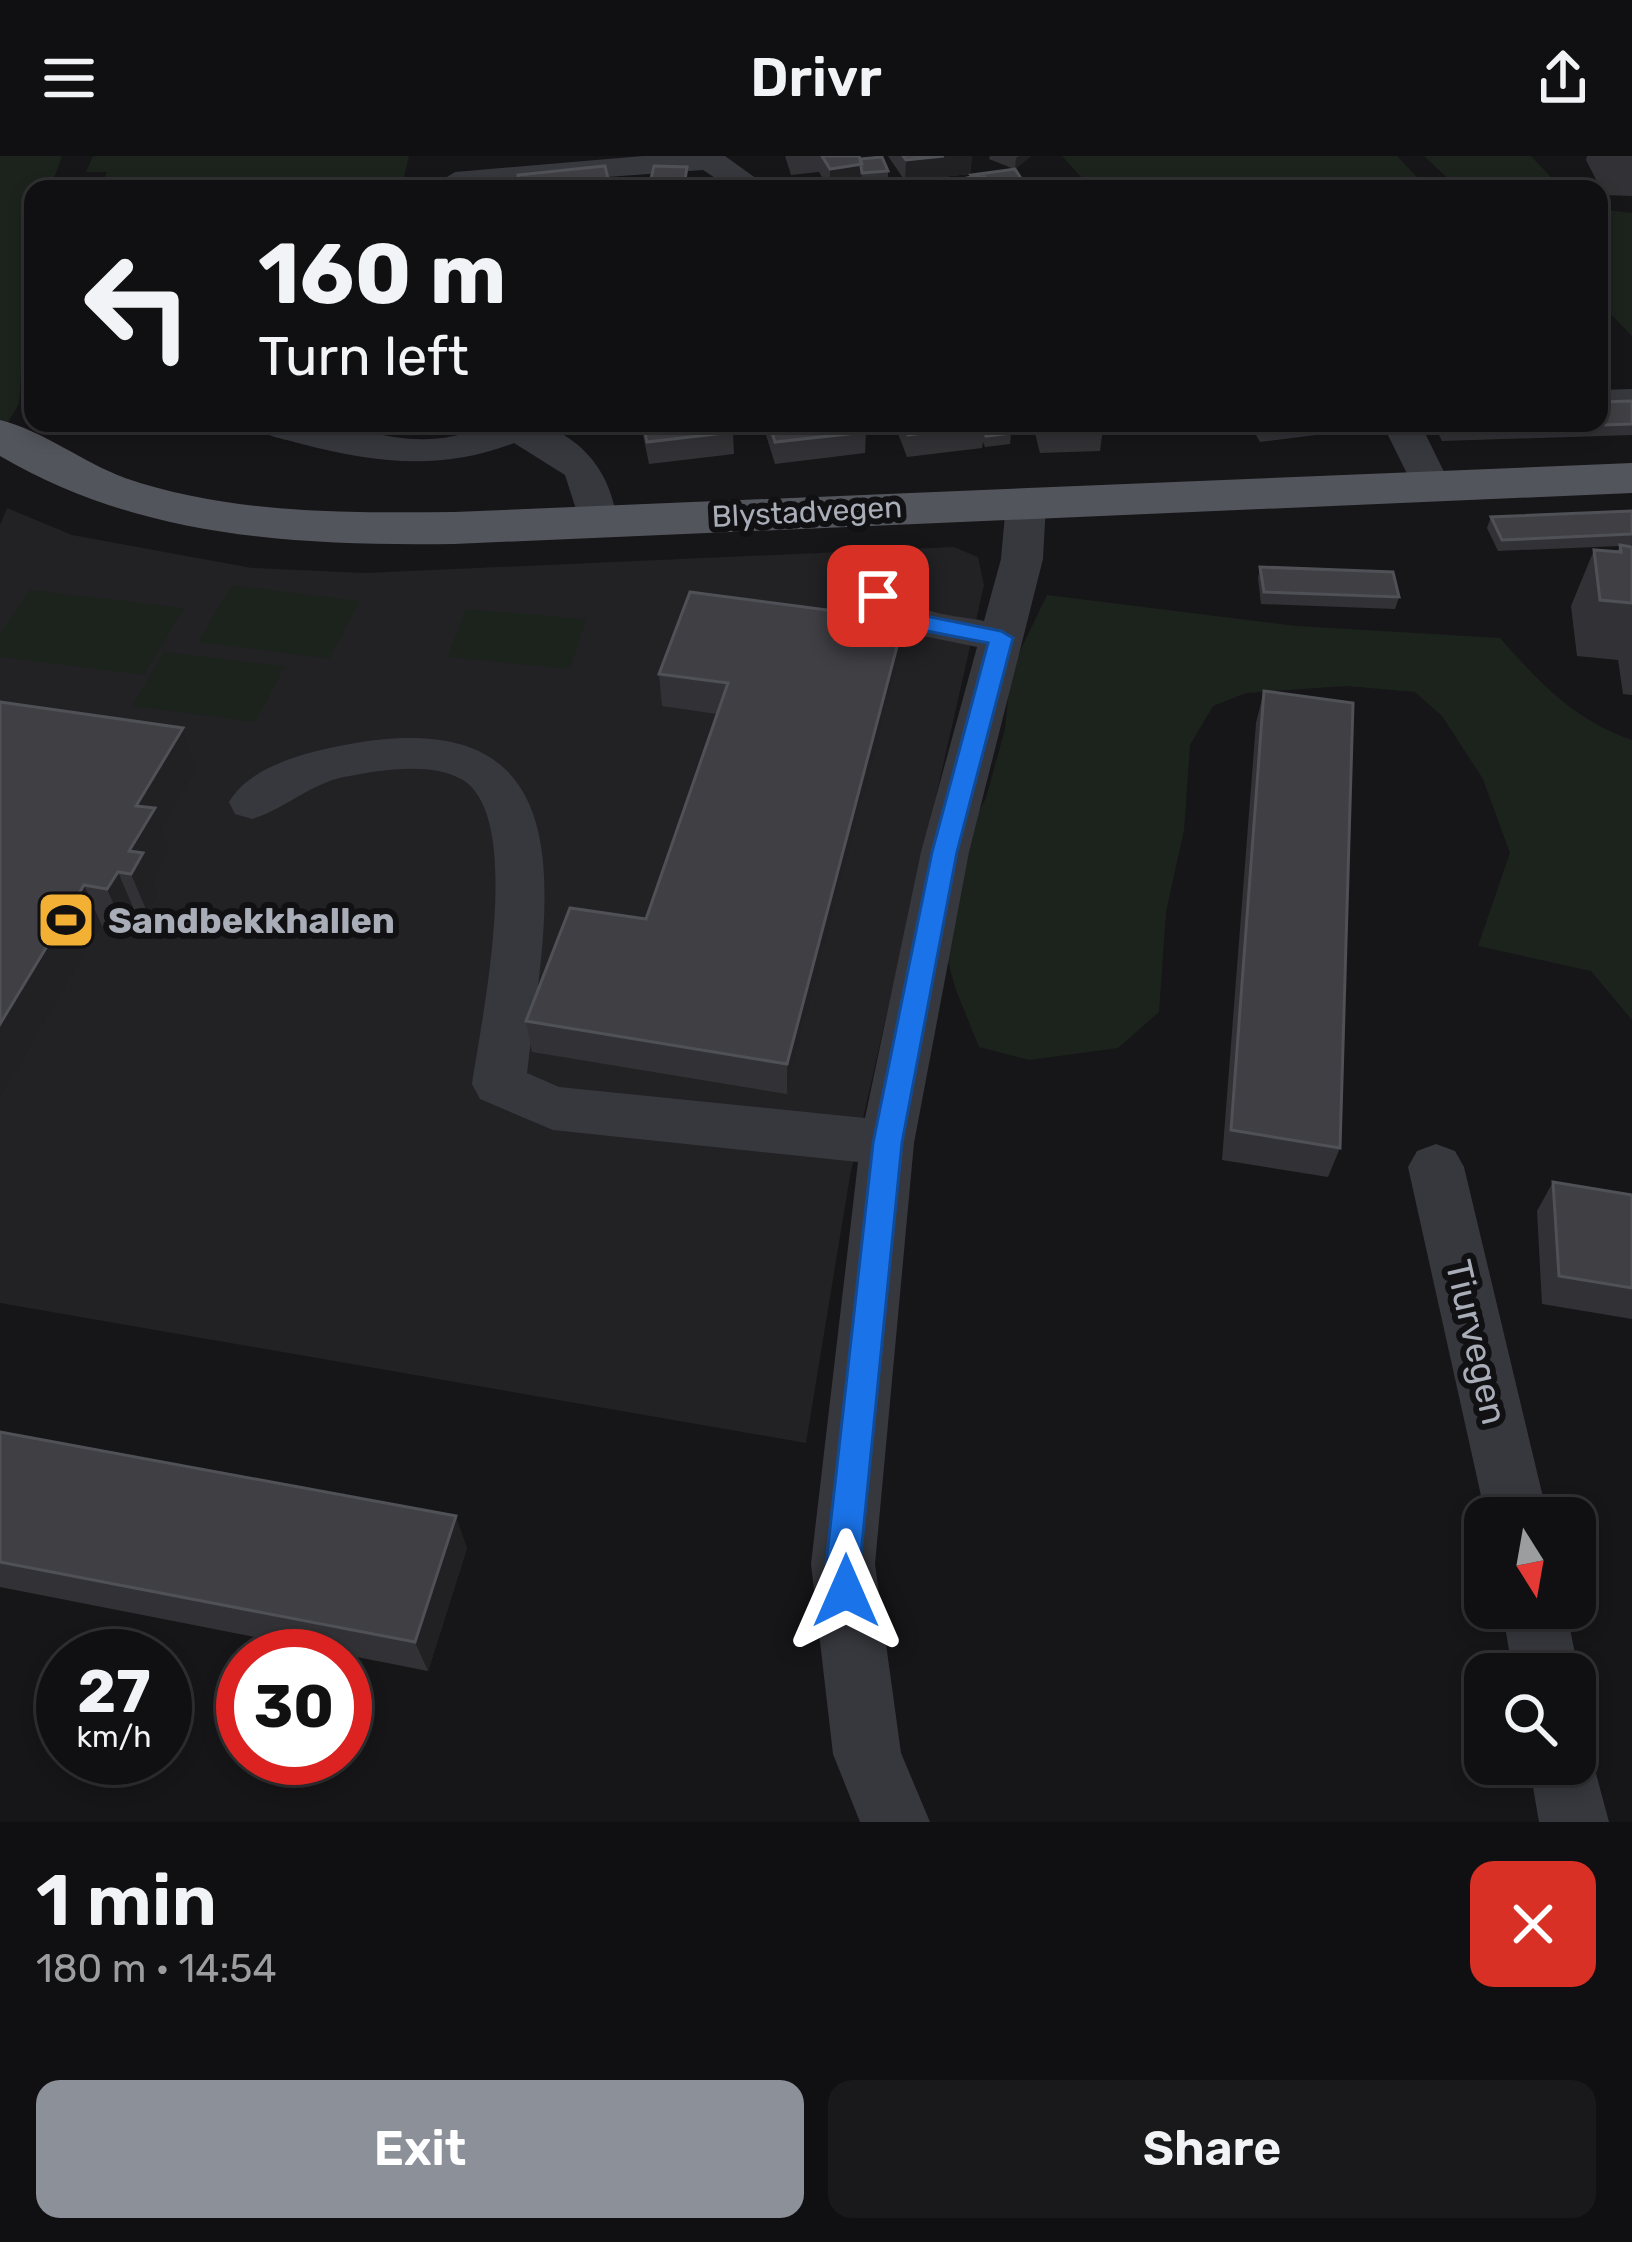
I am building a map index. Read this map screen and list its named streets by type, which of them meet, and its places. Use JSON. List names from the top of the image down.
{
  "streets": {
    "main road": ["Blystadvegen"],
    "street": ["Tiurvegen"]
  },
  "places": {
    "sports": ["Sandbekkhallen"]
  },
  "north": "bottom",
  "page": {
    "header": "Drivr",
    "turn": ["160 m", "Turn left"],
    "speed": "27 km/h",
    "limit": "30",
    "heading": ["1 min", "180 m · 14:54"],
    "buttons": ["Exit", "Share"]
  }
}
